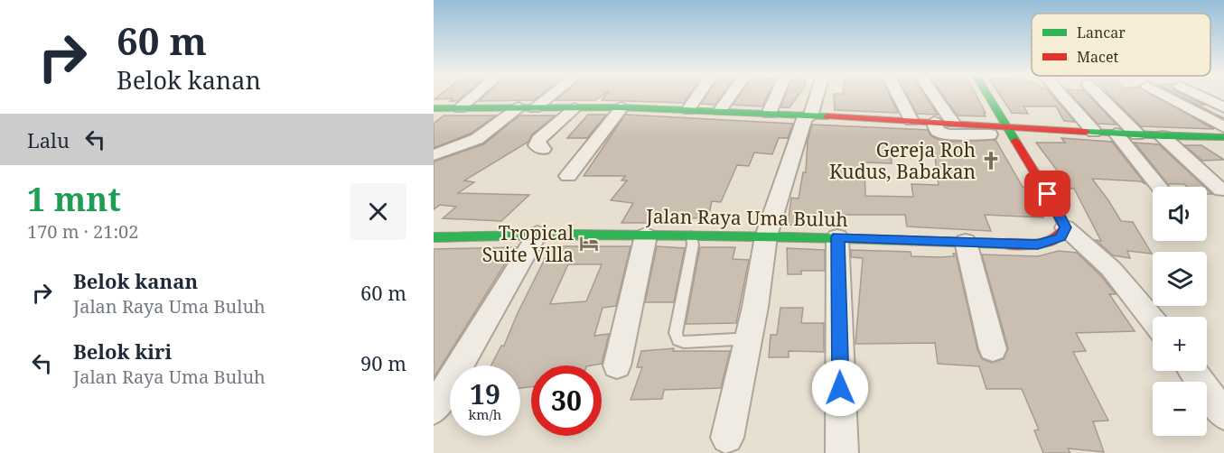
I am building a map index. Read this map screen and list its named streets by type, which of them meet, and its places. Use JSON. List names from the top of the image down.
{
  "streets": {
    "street": ["Jalan Raya Uma Buluh"]
  },
  "places": {
    "church": ["Gereja Roh Kudus, Babakan"],
    "hotel": ["Tropical Suite Villa"]
  },
  "legend": ["Lancar", "Macet"],
  "page": {
    "turn": ["60 m", "Belok kanan"],
    "then": "Lalu",
    "heading": ["1 mnt", "170 m · 21:02"],
    "map_buttons": ["+", "−"],
    "list": [
      {
        "name": "Belok kanan",
        "note": "Jalan Raya Uma Buluh",
        "value": "60 m"
      },
      {
        "name": "Belok kiri",
        "note": "Jalan Raya Uma Buluh",
        "value": "90 m"
      }
    ],
    "speed": "19 km/h",
    "limit": "30"
  }
}
